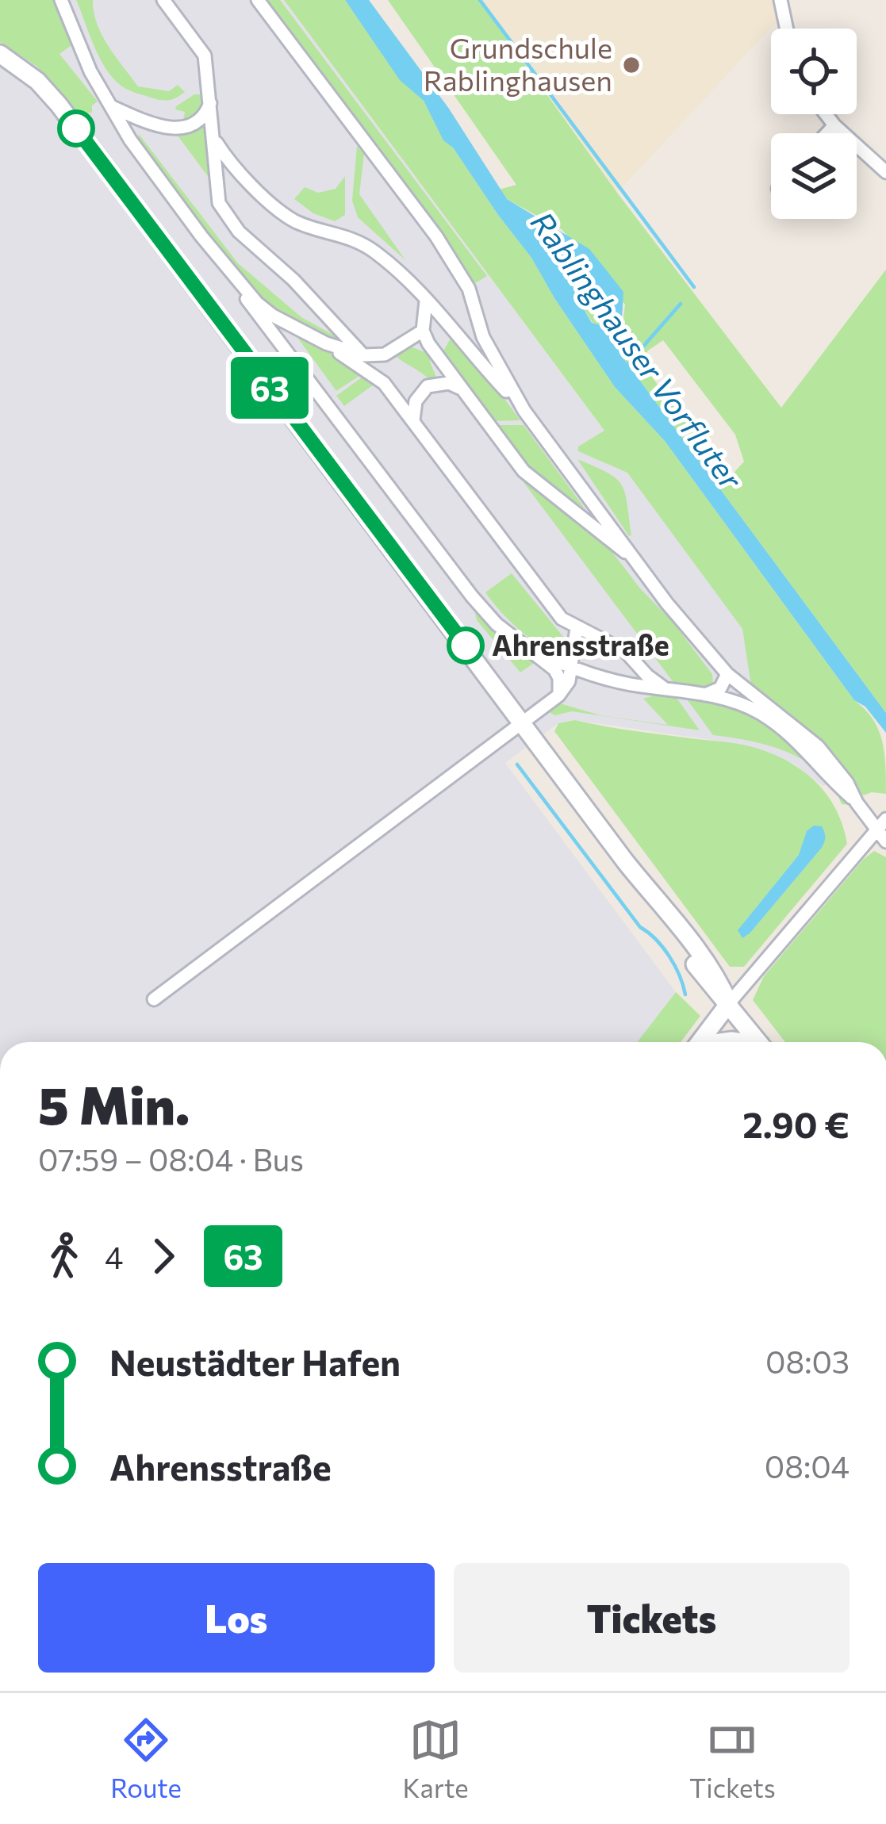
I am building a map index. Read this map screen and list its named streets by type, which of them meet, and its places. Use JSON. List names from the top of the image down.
{
  "water": ["Rablinghauser Vorfluter"],
  "places": ["Grundschule Rablinghausen", "Ahrensstraße"],
  "lines": ["bus line 63"],
  "page": {
    "on_map": "63",
    "heading": ["5 Min.", "07:59 – 08:04 · Bus", "2.90 €"],
    "legs": ["4", "63"],
    "list": [
      {
        "name": "Neustädter Hafen",
        "value": "08:03"
      },
      {
        "name": "Ahrensstraße",
        "value": "08:04"
      }
    ],
    "buttons": ["Los", "Tickets"],
    "tabs": ["Route", "Karte", "Tickets"]
  }
}
